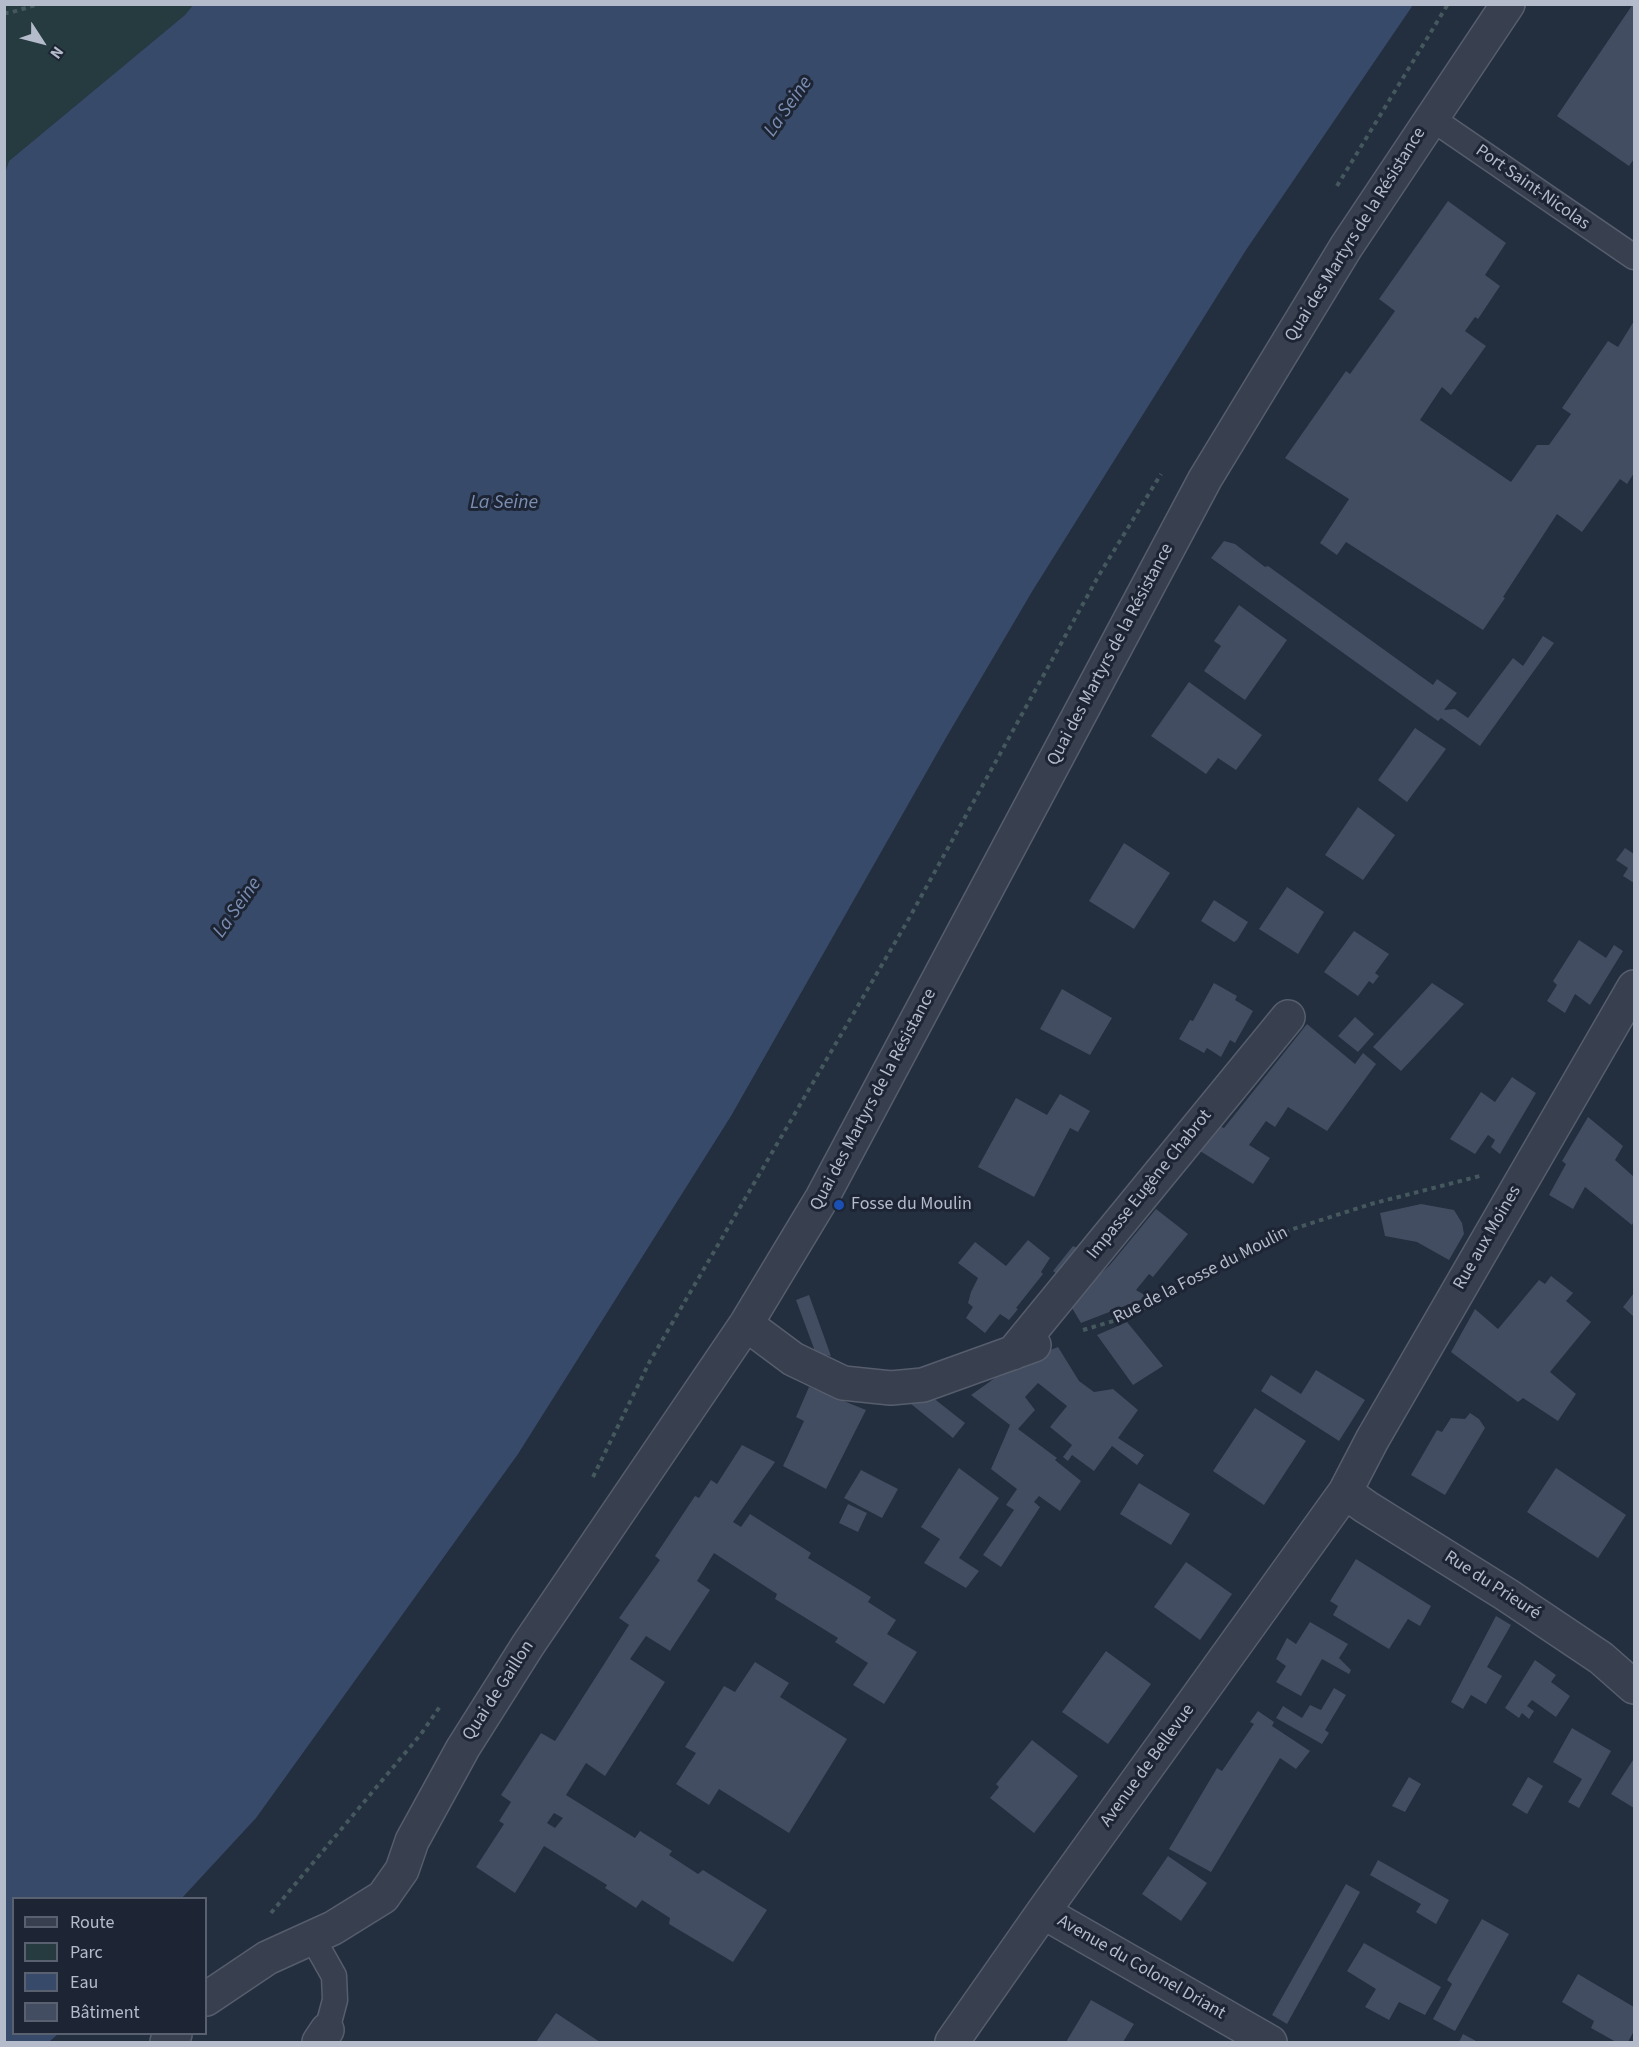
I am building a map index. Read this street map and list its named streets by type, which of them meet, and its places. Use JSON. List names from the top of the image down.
{
  "streets": {
    "street": [
      "Quai des Martyrs de la Résistance",
      "Impasse Eugène Chabrot",
      "Rue aux Moines",
      "Rue du Prieuré",
      "Quai de Gaillon",
      "Avenue de Bellevue",
      "Avenue du Colonel Driant"
    ],
    "lane": ["Port Saint-Nicolas"],
    "path": ["Rue de la Fosse du Moulin"]
  },
  "crossings": [
    ["Port Saint-Nicolas", "Quai des Martyrs de la Résistance"],
    ["Quai des Martyrs de la Résistance", "Quai de Gaillon"],
    ["Rue aux Moines", "Rue de la Fosse du Moulin"],
    ["Rue aux Moines", "Rue du Prieuré"],
    ["Rue aux Moines", "Avenue de Bellevue"],
    ["Rue du Prieuré", "Avenue de Bellevue"],
    ["Avenue de Bellevue", "Avenue du Colonel Driant"]
  ],
  "water": ["La Seine"],
  "places": ["Fosse du Moulin"],
  "legend": [
    "Route",
    "Parc",
    "Eau",
    "Bâtiment"
  ],
  "north": "bottom right"
}
